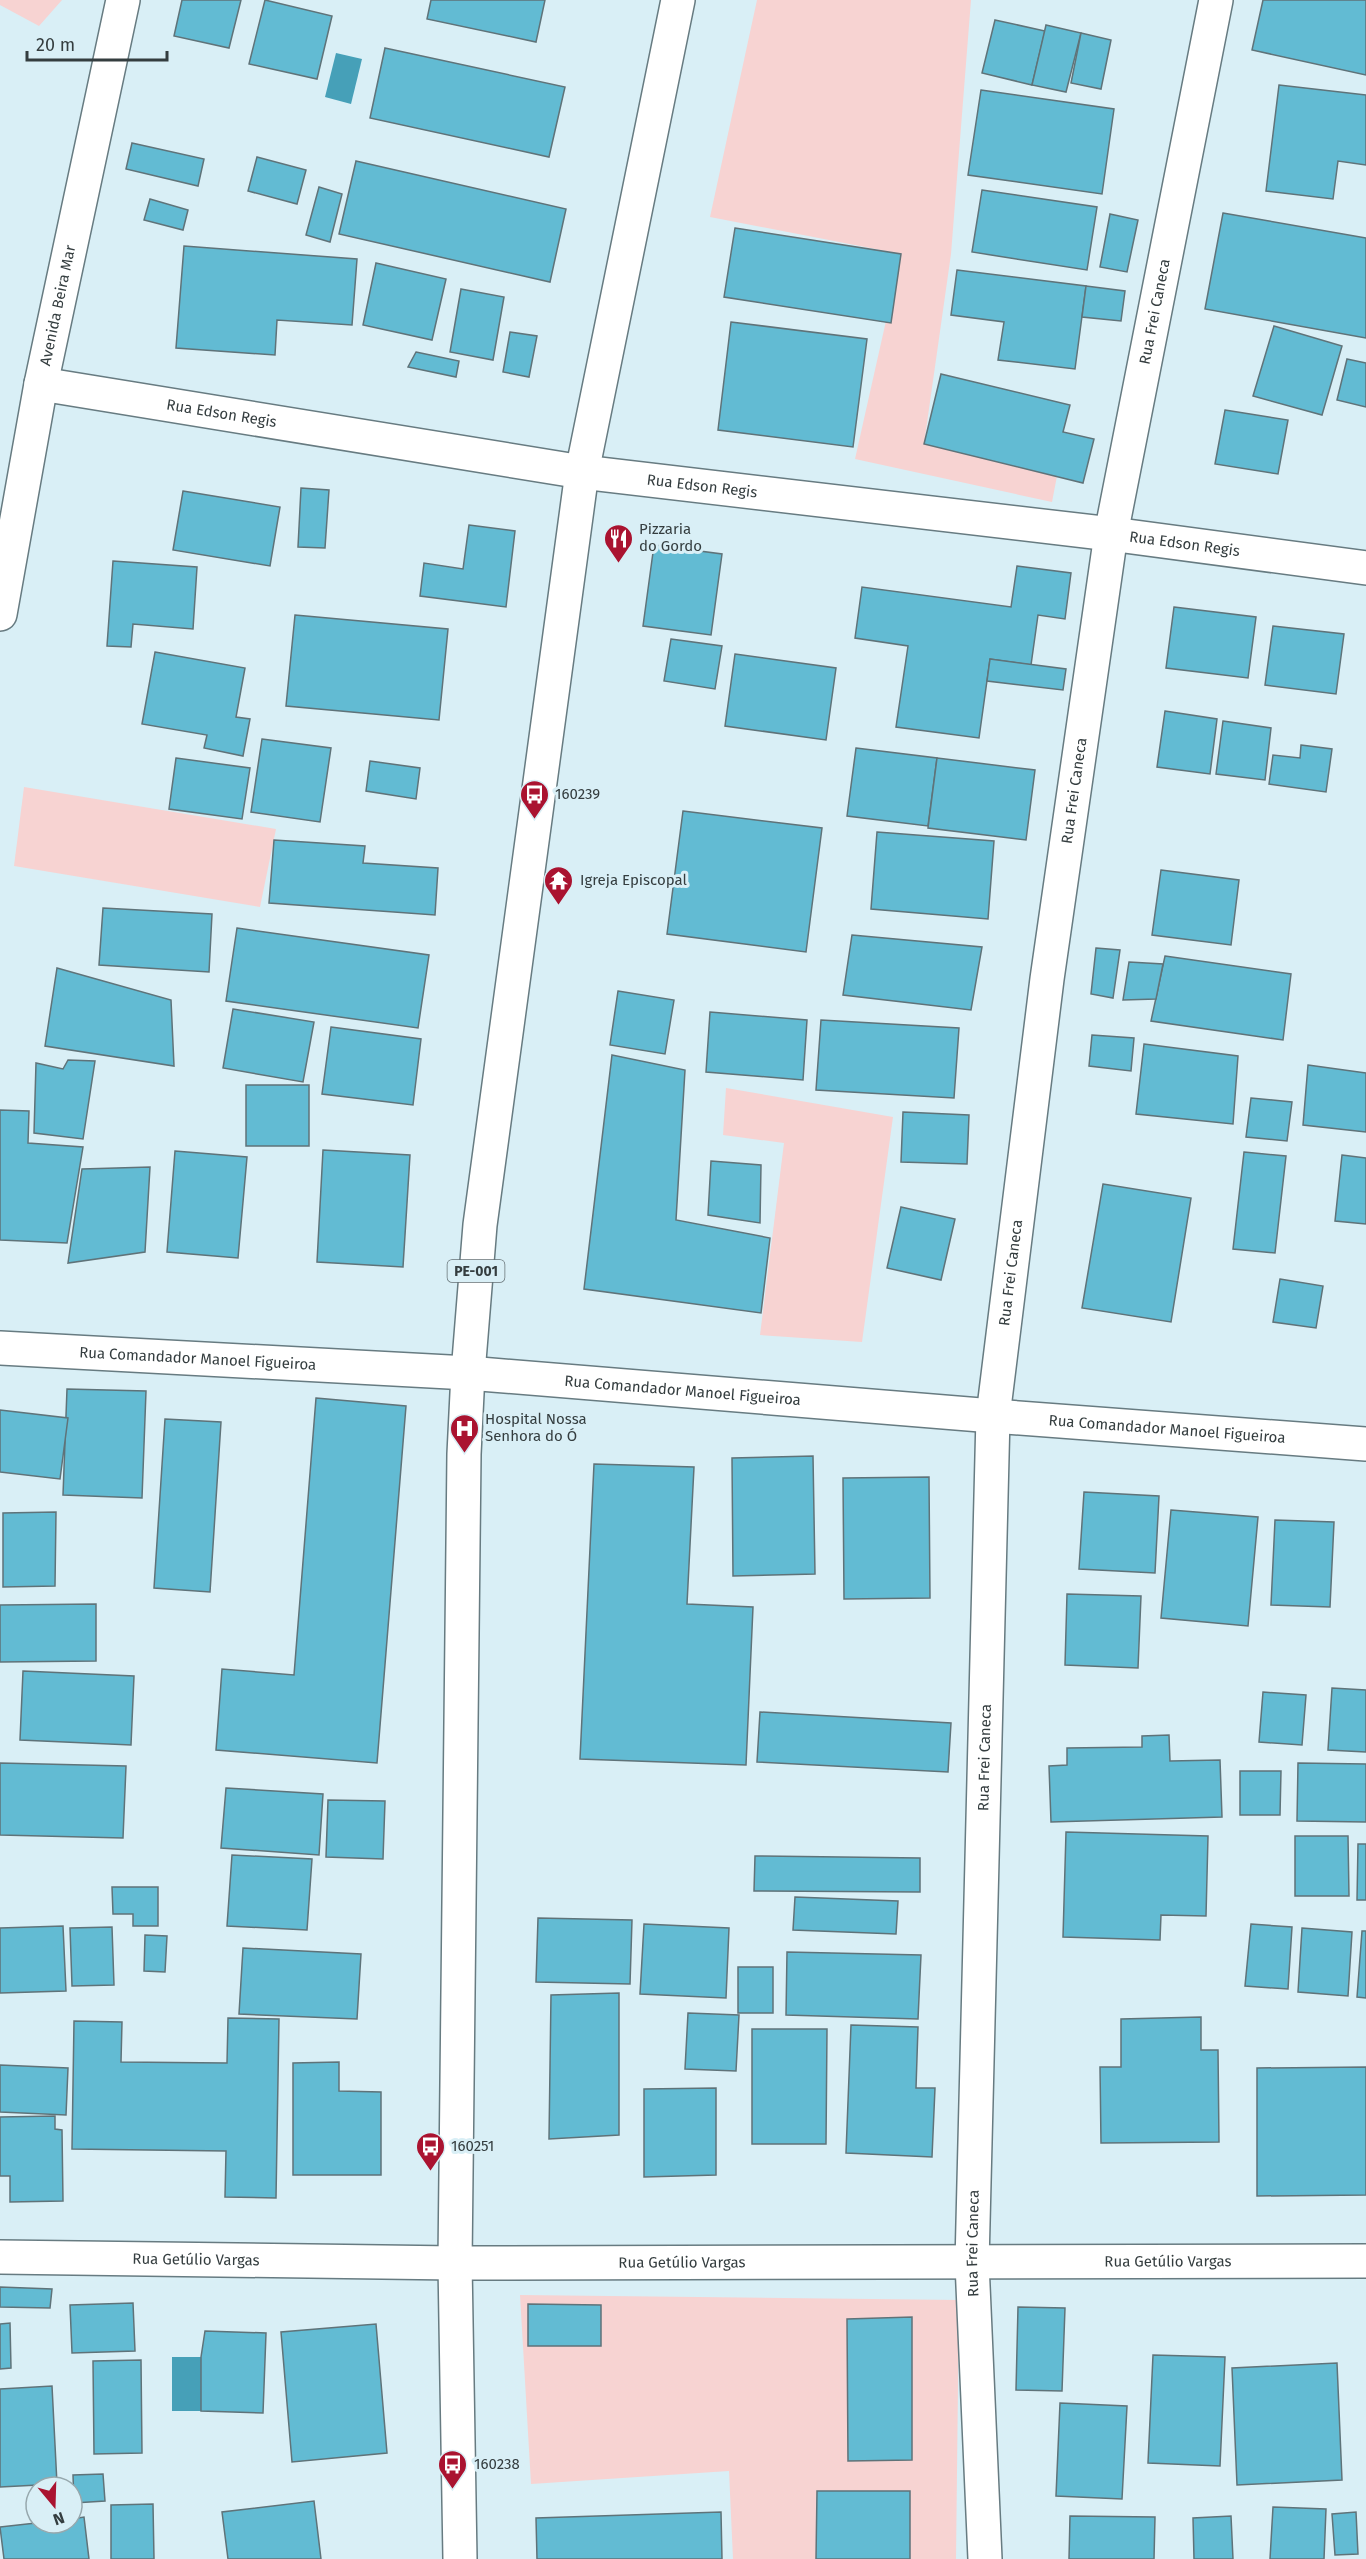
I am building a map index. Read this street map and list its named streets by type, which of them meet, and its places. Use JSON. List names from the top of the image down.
{
  "streets": {
    "street": [
      "Avenida Beira Mar",
      "Rua Frei Caneca",
      "Rua Edson Regis",
      "PE-001",
      "Rua Comandador Manoel Figueiroa",
      "Rua Getúlio Vargas"
    ]
  },
  "crossings": [
    ["Avenida Beira Mar", "Rua Edson Regis"],
    ["Rua Frei Caneca", "Rua Edson Regis"],
    ["Rua Frei Caneca", "Rua Comandador Manoel Figueiroa"],
    ["Rua Frei Caneca", "Rua Getúlio Vargas"],
    ["Rua Edson Regis", "PE-001"],
    ["PE-001", "Rua Comandador Manoel Figueiroa"],
    ["PE-001", "Rua Getúlio Vargas"]
  ],
  "places": {
    "restaurant": ["Pizzaria do Gordo"],
    "bus stop": ["160239", "160251", "160238"],
    "temple": ["Igreja Episcopal"],
    "hospital": ["Hospital Nossa Senhora do Ó"]
  },
  "scale_bar": "20 m",
  "north": "bottom"
}
